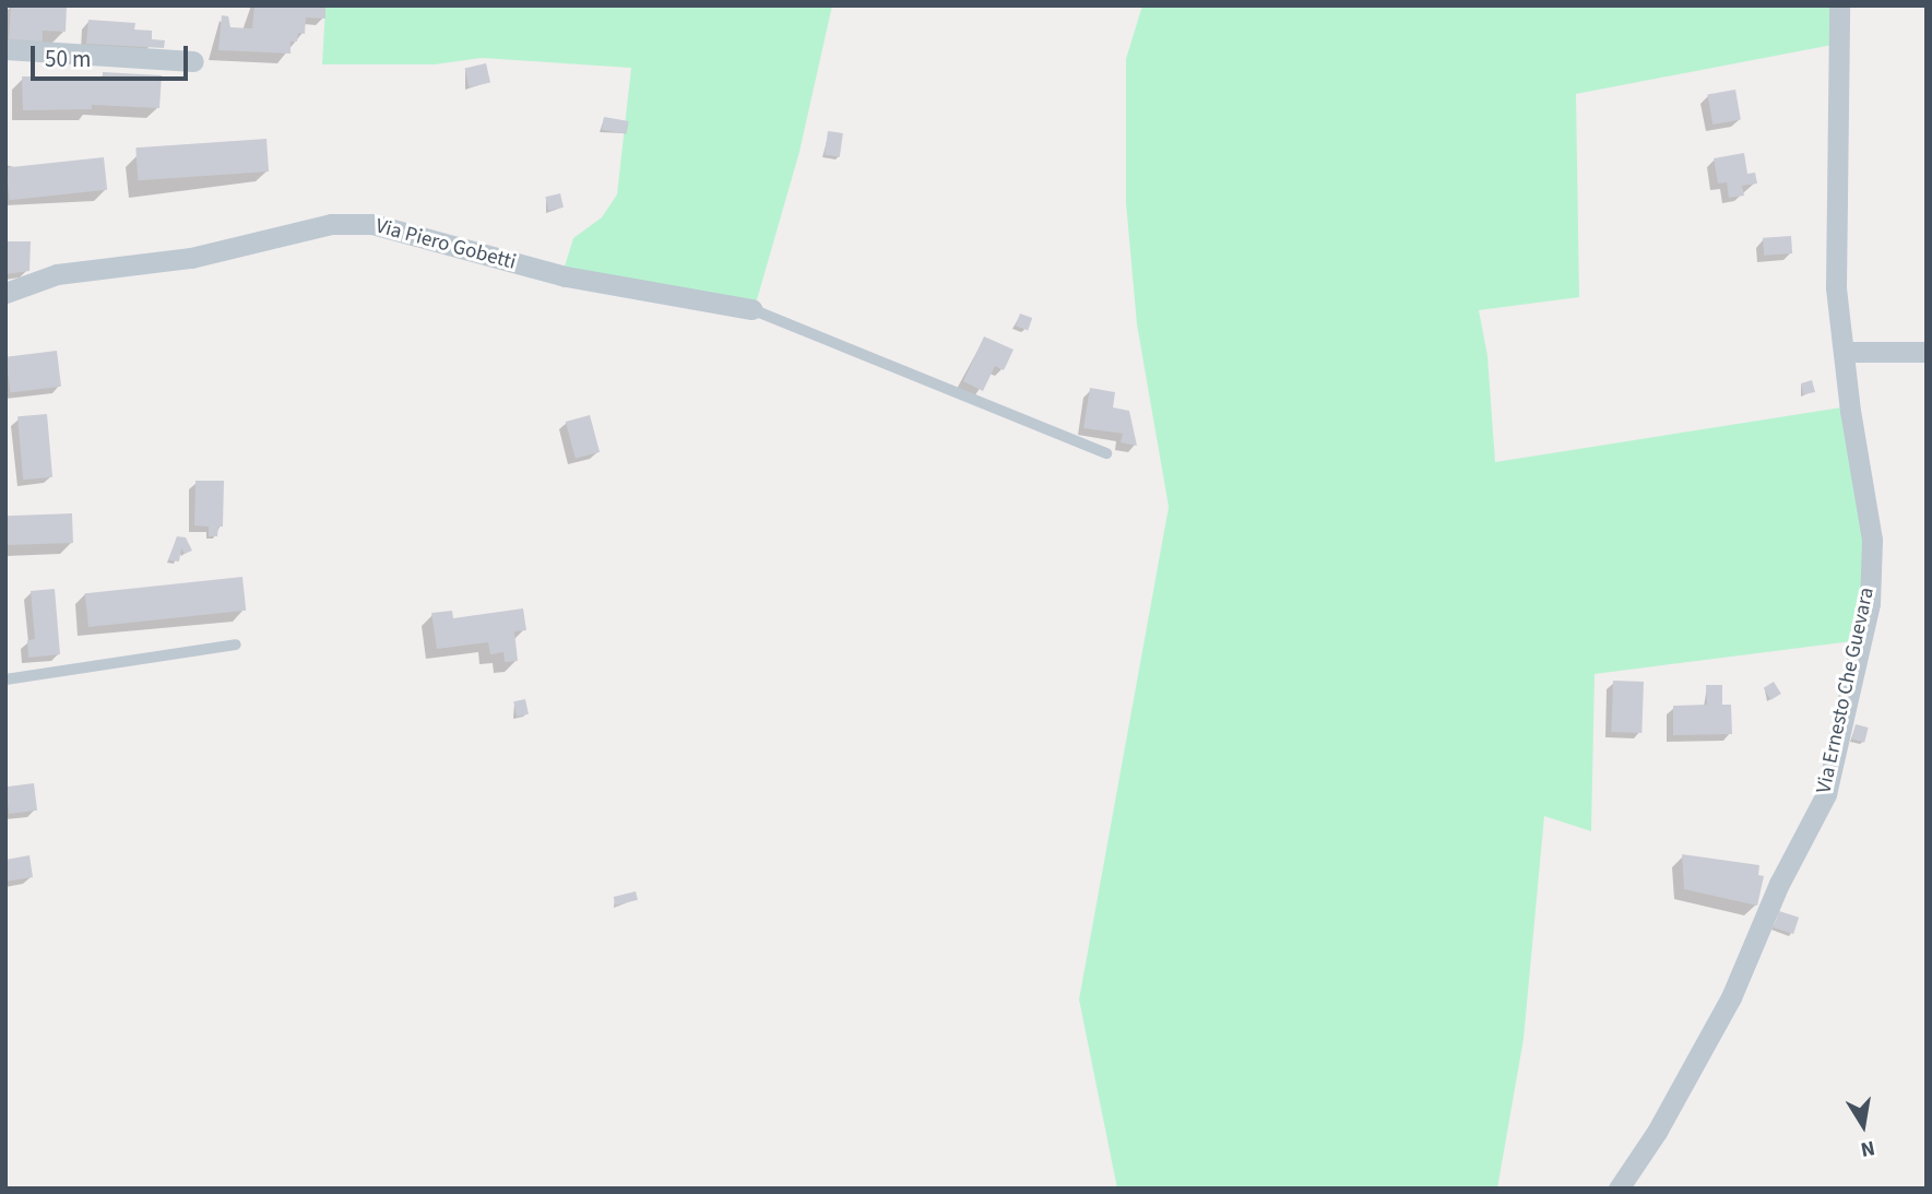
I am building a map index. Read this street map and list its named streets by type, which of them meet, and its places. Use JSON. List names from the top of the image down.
{
  "streets": {
    "street": ["Via Piero Gobetti", "Via Ernesto Che Guevara"]
  },
  "scale_bar": "50 m",
  "north": "bottom"
}
